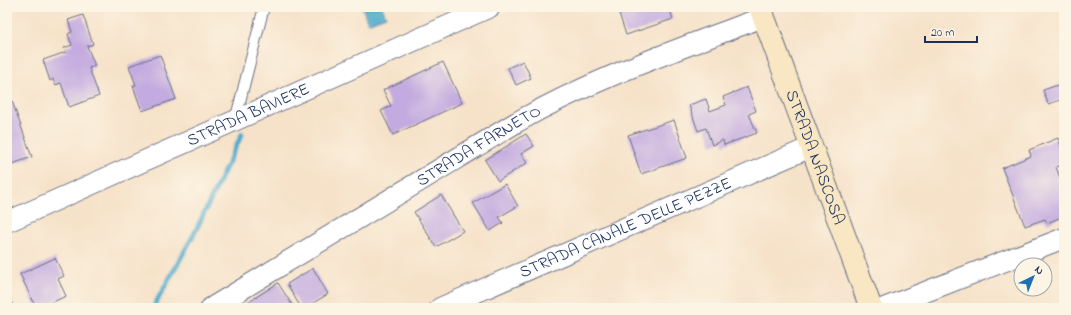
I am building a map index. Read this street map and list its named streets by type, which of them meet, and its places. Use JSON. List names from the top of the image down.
{
  "streets": {
    "street": [
      "STRADA BAVIERE",
      "STRADA FARNETO",
      "STRADA NASCOSA",
      "STRADA CANALE DELLE PEZZE"
    ]
  },
  "crossings": [
    ["STRADA FARNETO", "STRADA NASCOSA"],
    ["STRADA NASCOSA", "STRADA CANALE DELLE PEZZE"]
  ],
  "scale_bar": "20 m",
  "north": "top right"
}
